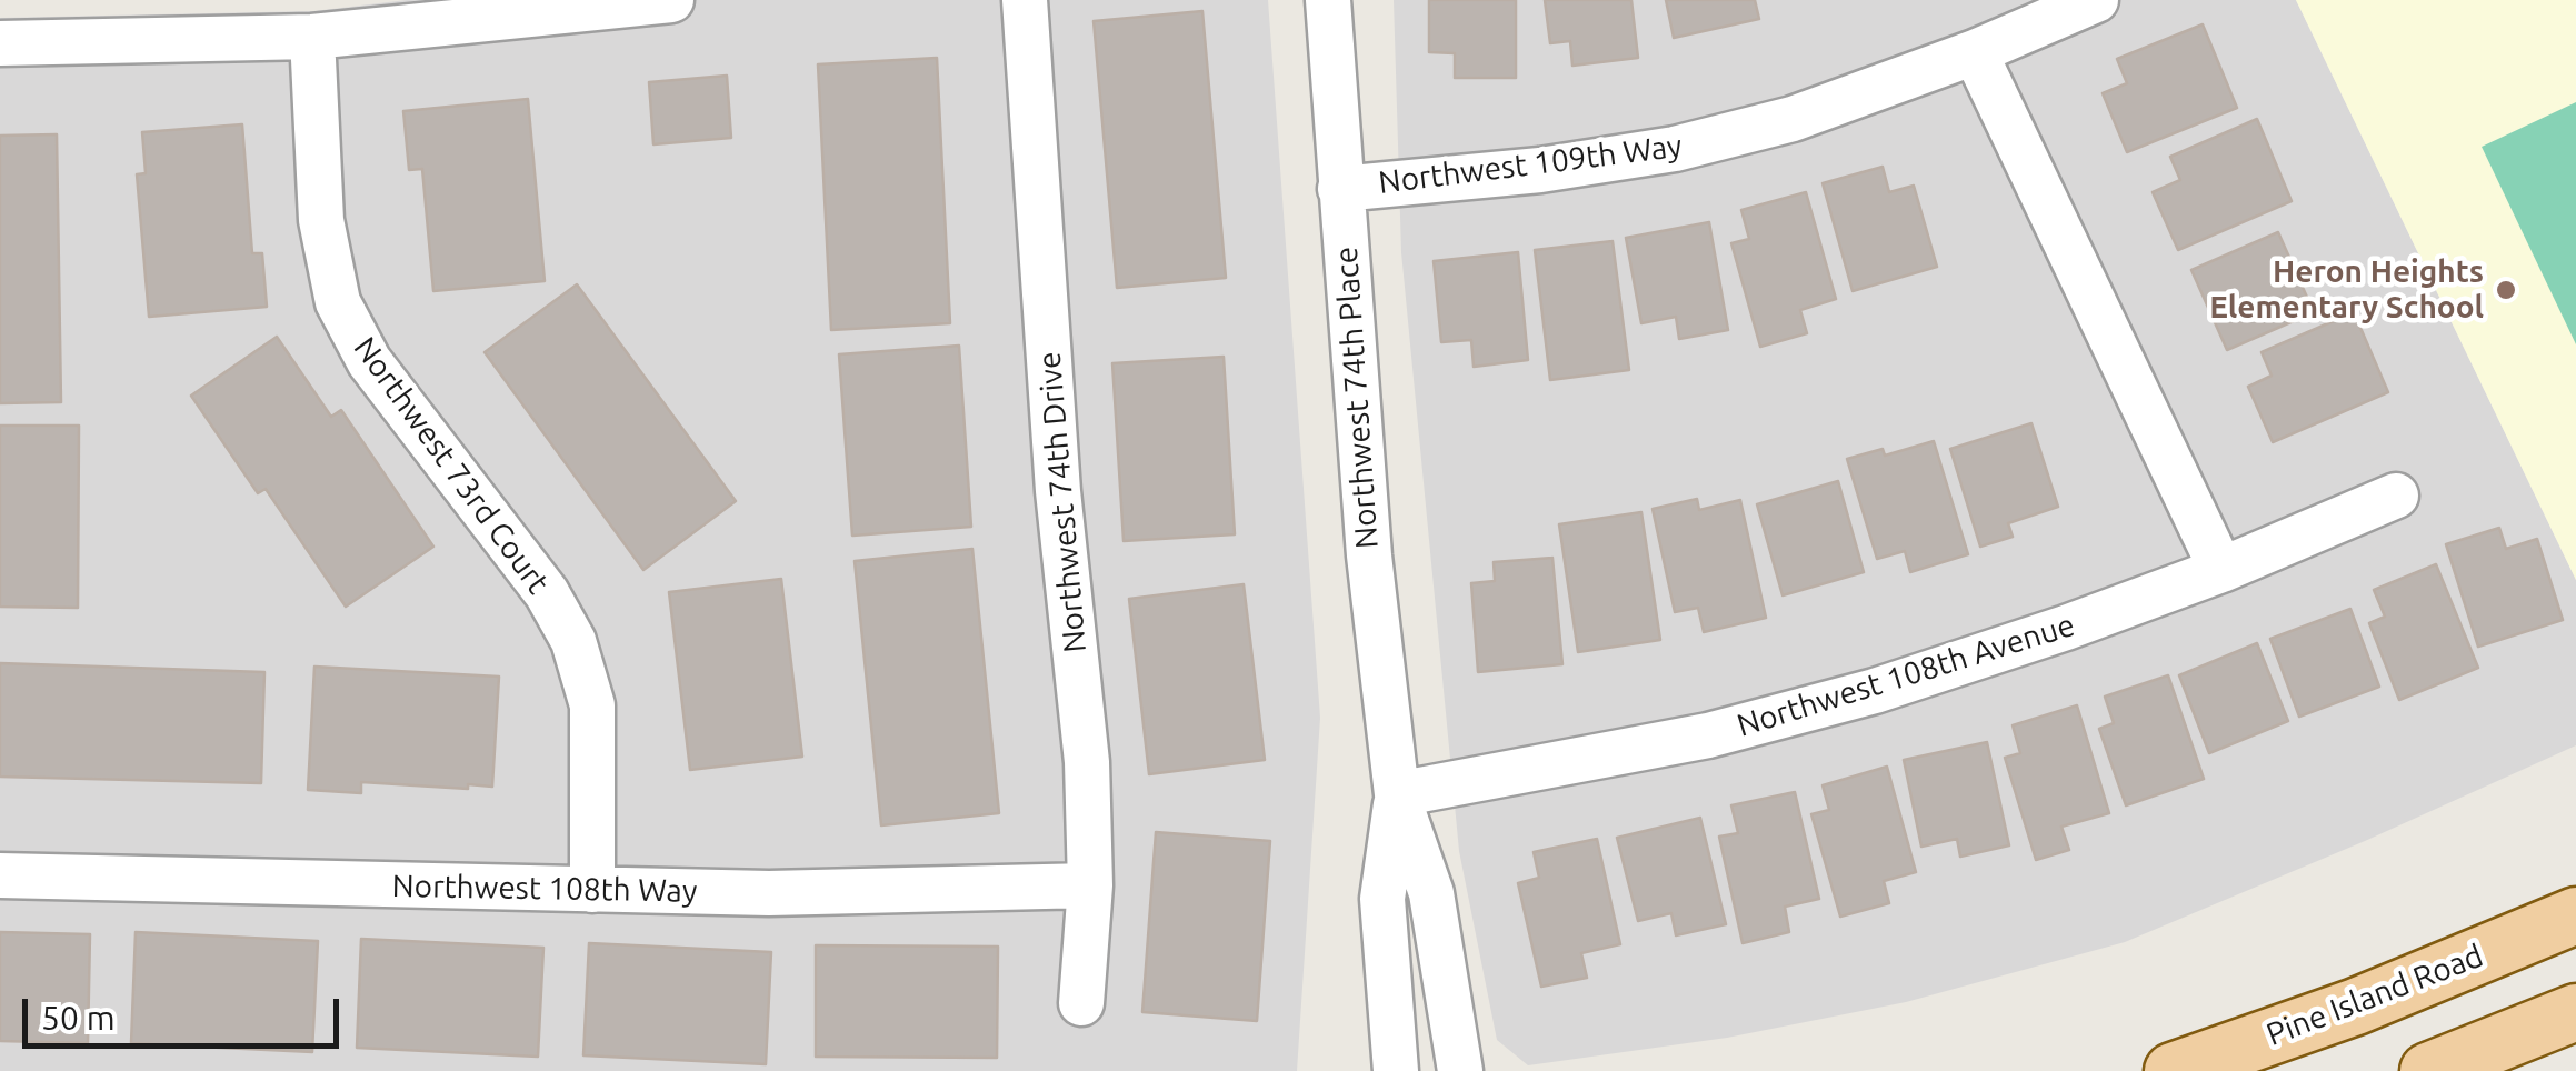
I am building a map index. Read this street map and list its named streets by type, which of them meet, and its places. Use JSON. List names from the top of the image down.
{
  "streets": {
    "main road": ["Pine Island Road"],
    "street": [
      "Northwest 109th Way",
      "Northwest 74th Place",
      "Northwest 73rd Court",
      "Northwest 74th Drive",
      "Northwest 108th Avenue",
      "Northwest 108th Way"
    ]
  },
  "crossings": [
    ["Northwest 109th Way", "Northwest 74th Place"],
    ["Northwest 74th Place", "Northwest 108th Avenue"],
    ["Northwest 73rd Court", "Northwest 108th Way"],
    ["Northwest 74th Drive", "Northwest 108th Way"]
  ],
  "places": ["Heron Heights Elementary School"],
  "scale_bar": "50 m"
}
